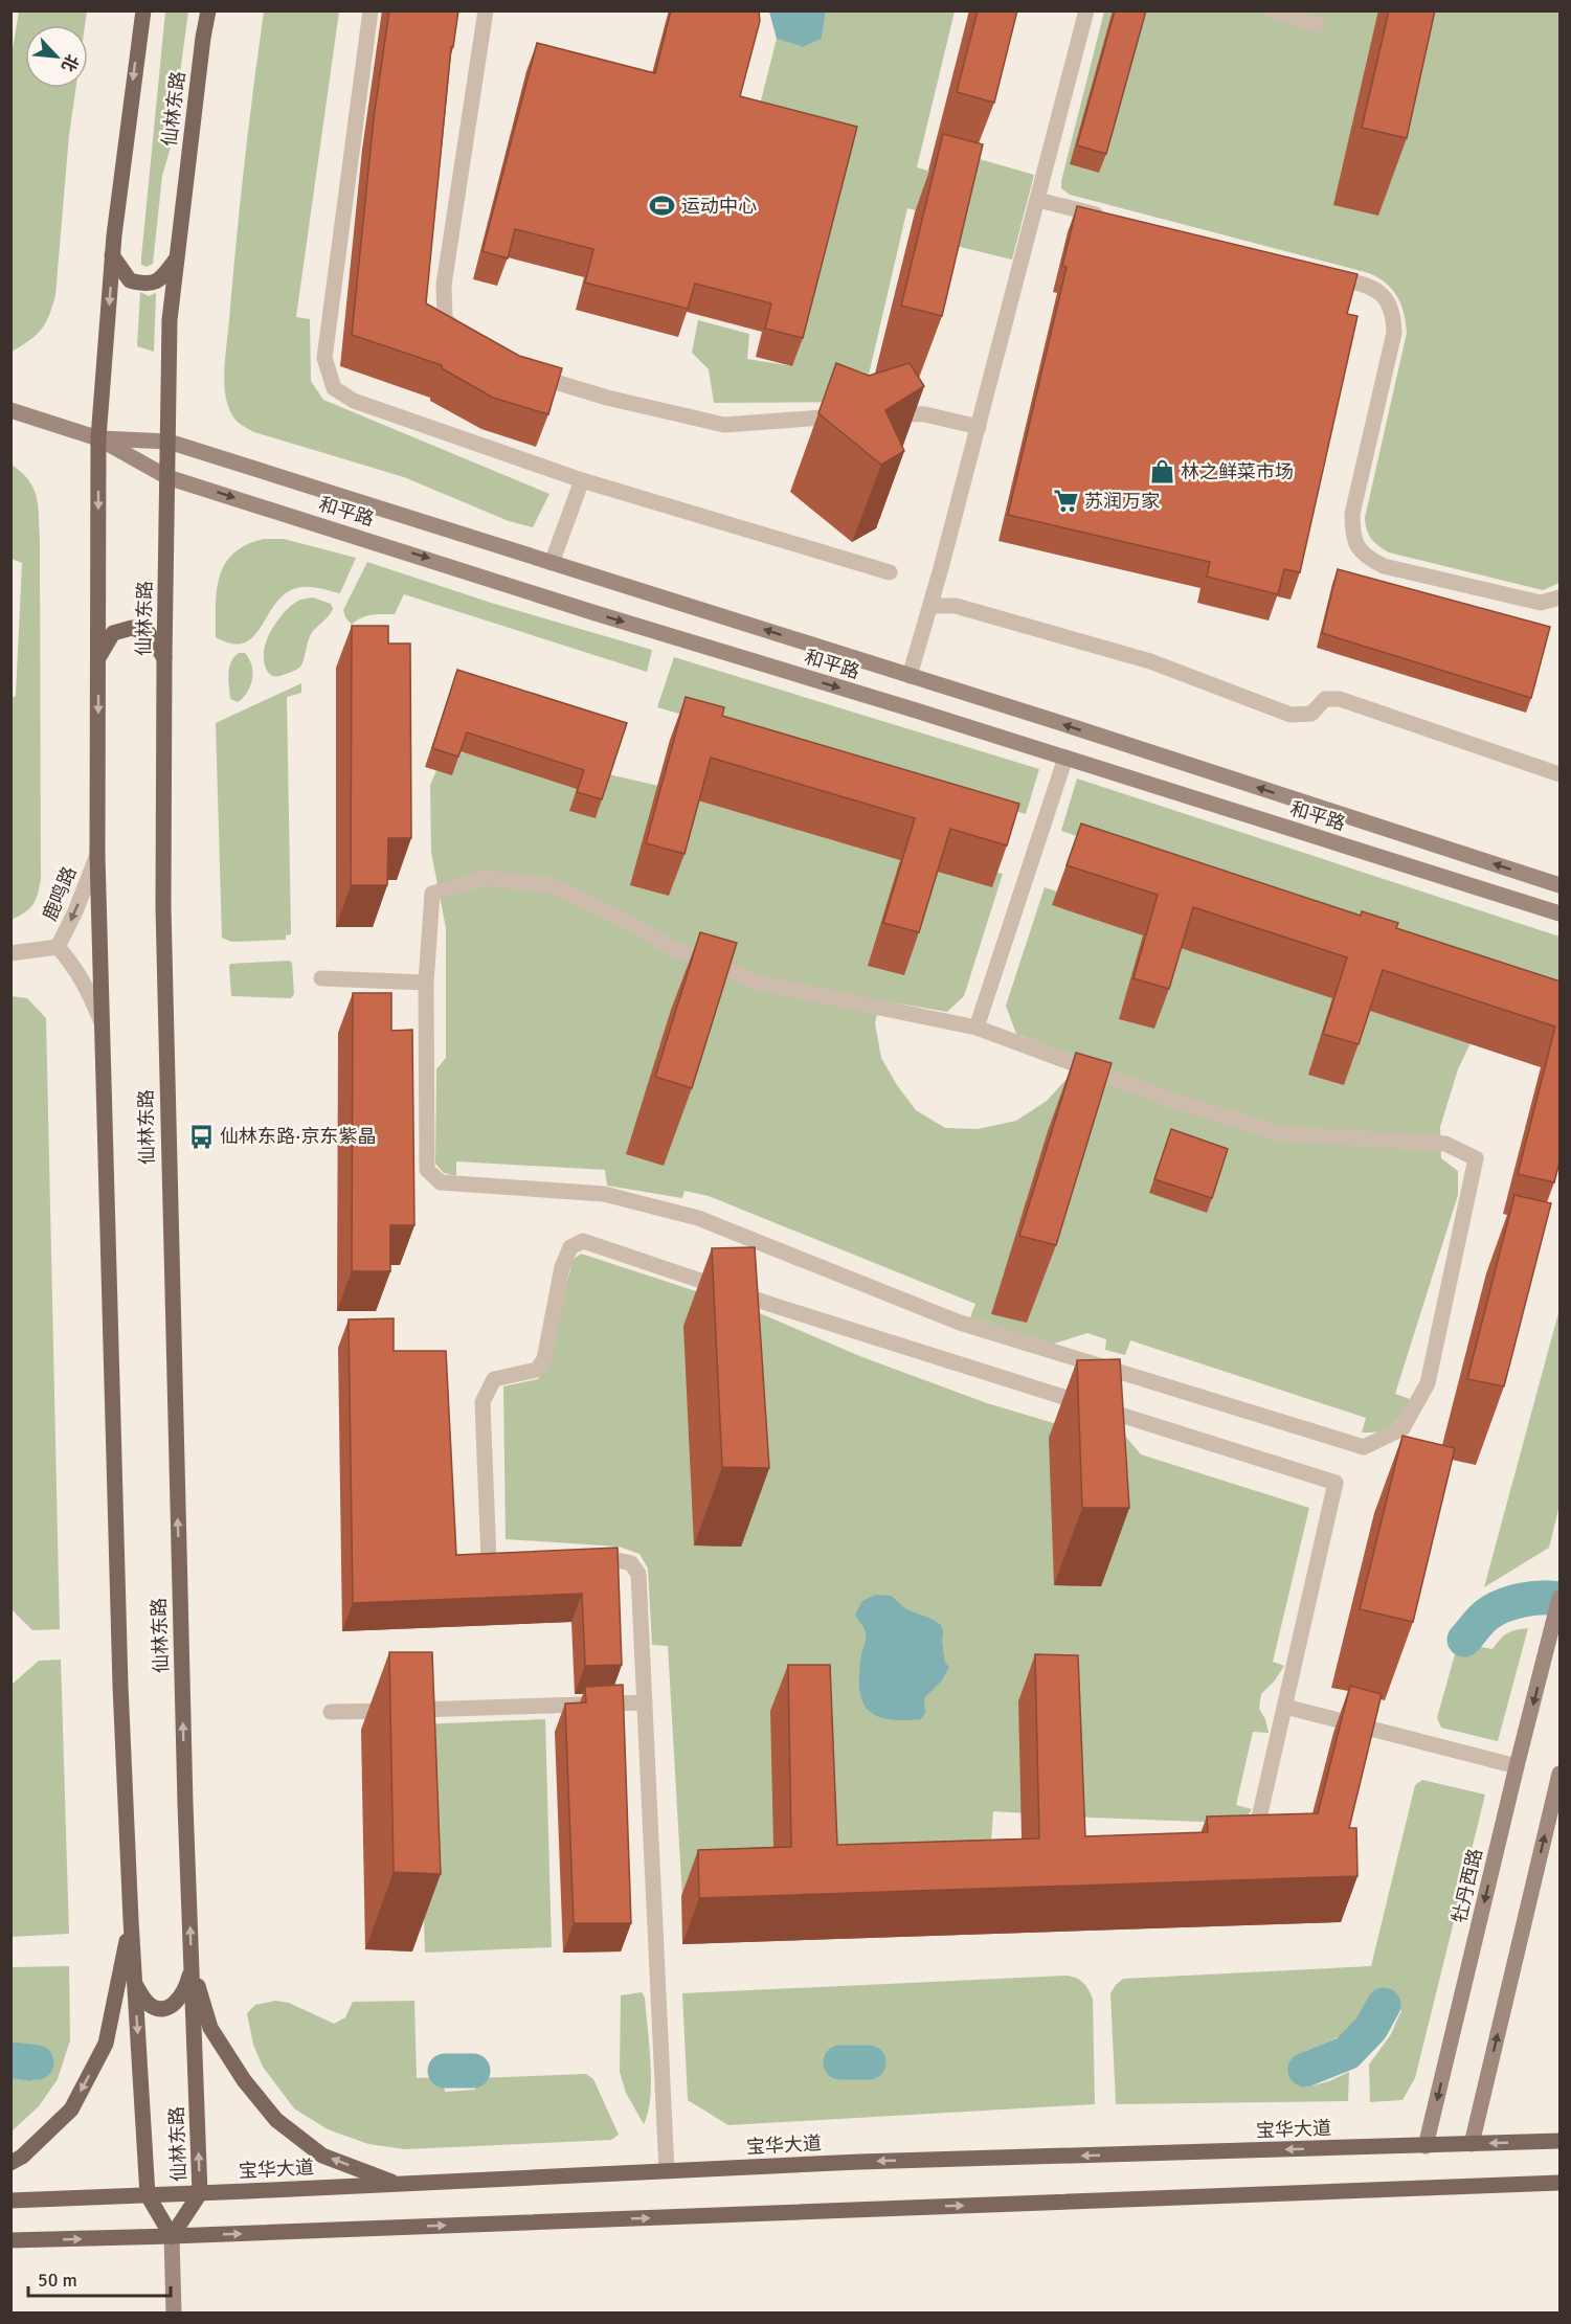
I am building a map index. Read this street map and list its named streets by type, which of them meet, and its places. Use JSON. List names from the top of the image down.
{
  "streets": {
    "main road": ["仙林东路", "宝华大道"],
    "street": ["和平路", "鹿鸣路", "牡丹西路"]
  },
  "crossings": [
    ["仙林东路", "和平路"],
    ["仙林东路", "鹿鸣路"],
    ["仙林东路", "宝华大道"],
    ["牡丹西路", "宝华大道"]
  ],
  "one_way": ["鹿鸣路"],
  "places": {
    "sports": ["运动中心"],
    "shop": ["林之鲜菜市场"],
    "supermarket": ["苏润万家"],
    "bus stop": ["仙林东路·京东紫晶"]
  },
  "scale_bar": "50 m",
  "north": "bottom right"
}
